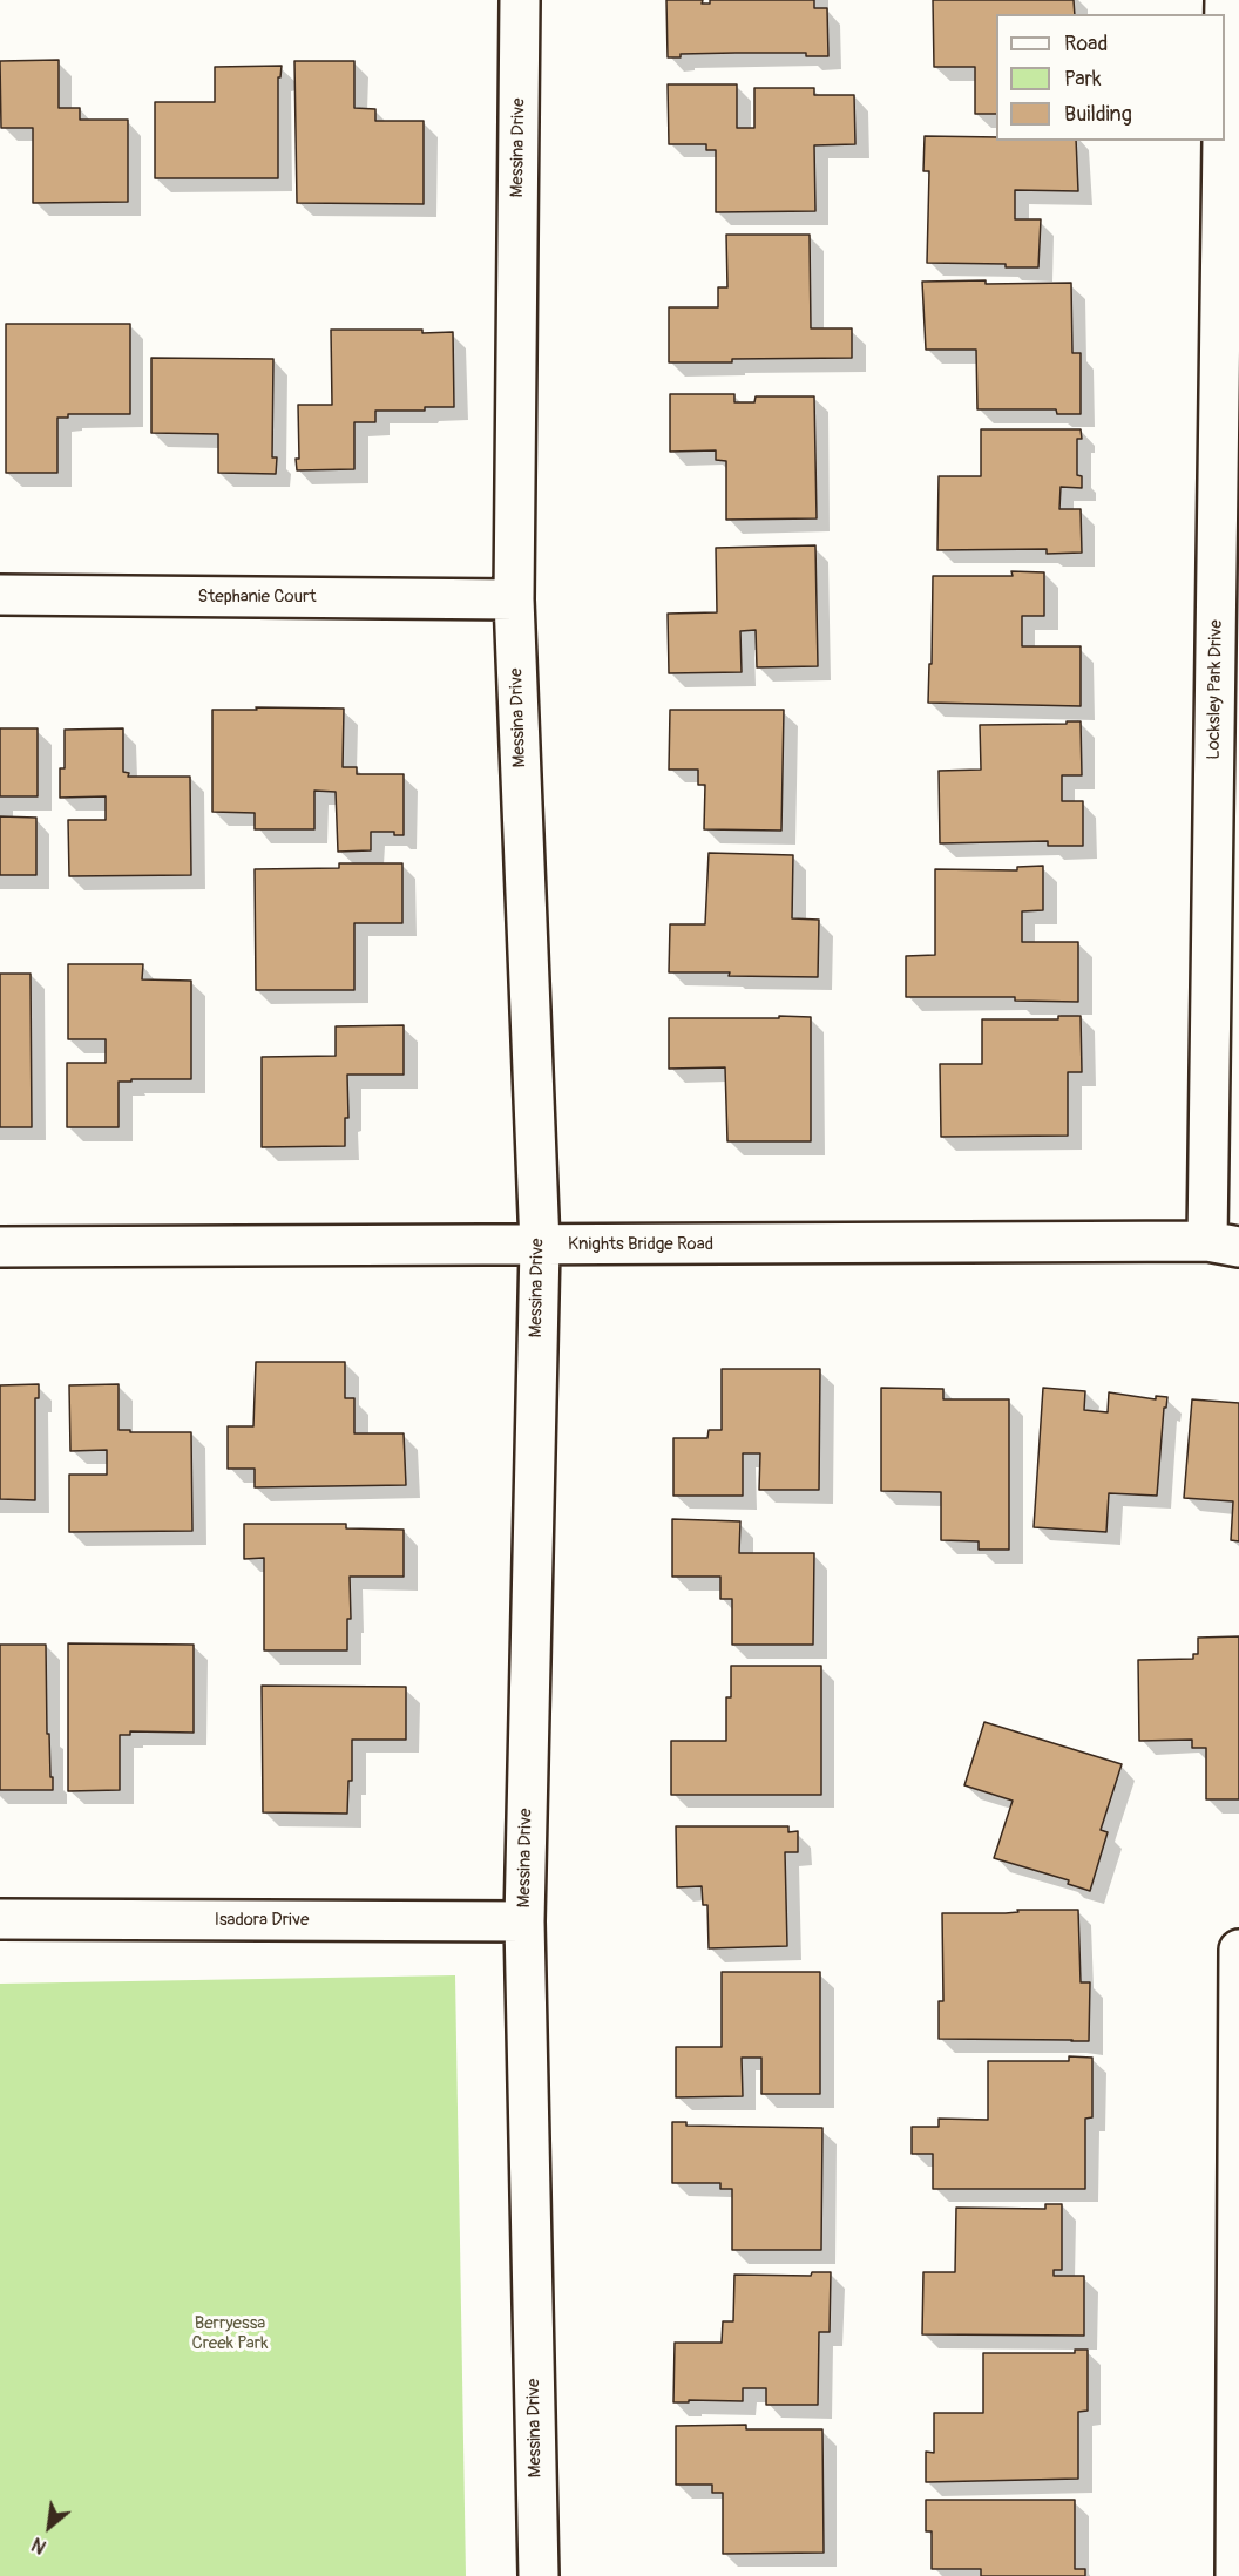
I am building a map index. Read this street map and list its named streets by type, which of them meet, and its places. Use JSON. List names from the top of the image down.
{
  "streets": {
    "street": [
      "Messina Drive",
      "Stephanie Court",
      "Locksley Park Drive",
      "Knights Bridge Road",
      "Isadora Drive"
    ]
  },
  "crossings": [
    ["Messina Drive", "Stephanie Court"],
    ["Messina Drive", "Knights Bridge Road"],
    ["Messina Drive", "Isadora Drive"],
    ["Locksley Park Drive", "Knights Bridge Road"]
  ],
  "parks": ["Berryessa Creek Park"],
  "legend": ["Road", "Park", "Building"],
  "north": "bottom left"
}
